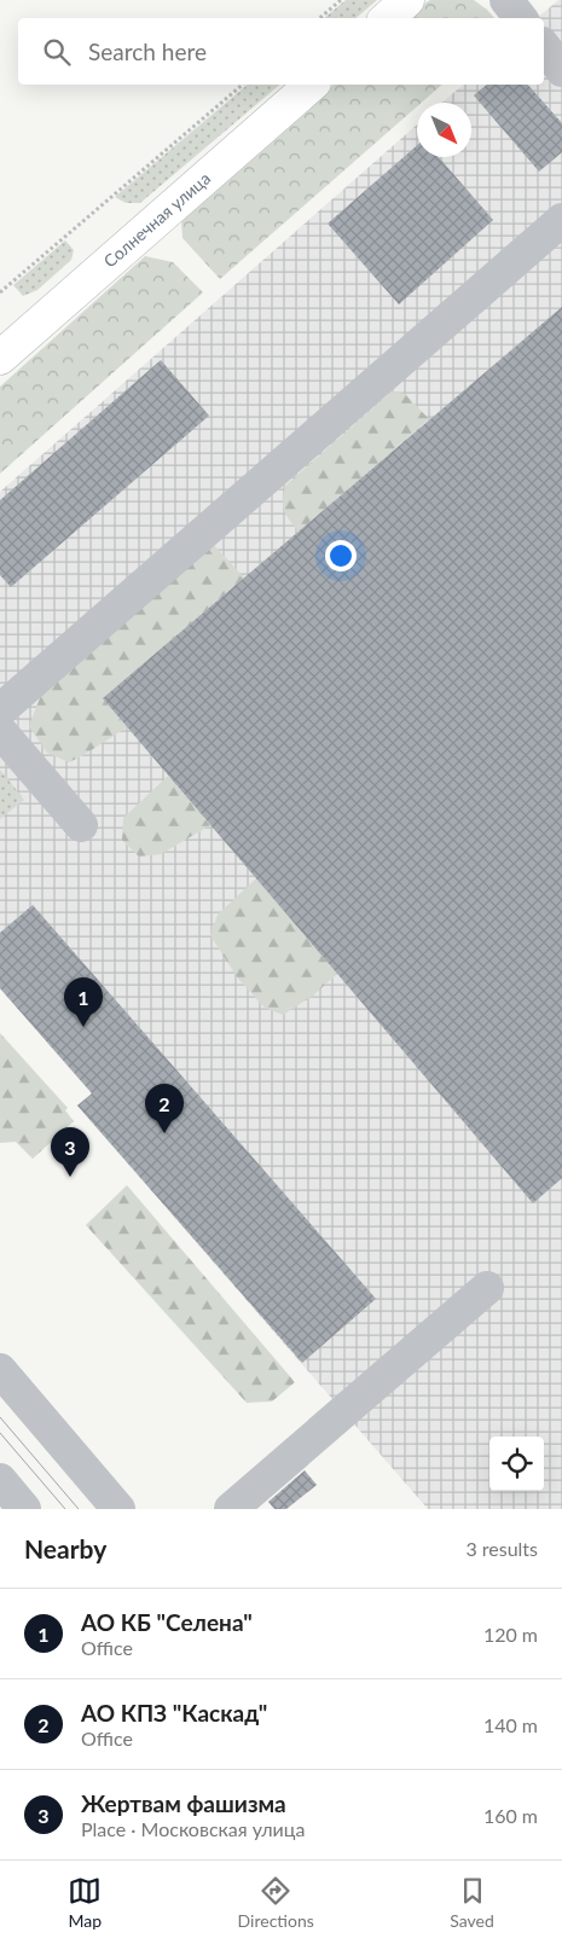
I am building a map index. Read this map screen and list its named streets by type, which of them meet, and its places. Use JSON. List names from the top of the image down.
{
  "streets": {
    "main road": ["Солнечная улица"]
  },
  "north": "bottom right",
  "page": {
    "search": "Search here",
    "pins": ["1", "2", "3"],
    "heading": ["Nearby", "3 results"],
    "list": [
      {
        "mark": "1",
        "name": "АО КБ \"Селена\"",
        "note": "Office",
        "value": "120 m"
      },
      {
        "mark": "2",
        "name": "АО КПЗ \"Каскад\"",
        "note": "Office",
        "value": "140 m"
      },
      {
        "mark": "3",
        "name": "Жертвам фашизма",
        "note": "Place · Московская улица",
        "value": "160 m"
      }
    ],
    "nav": ["Map", "Directions", "Saved"]
  }
}
